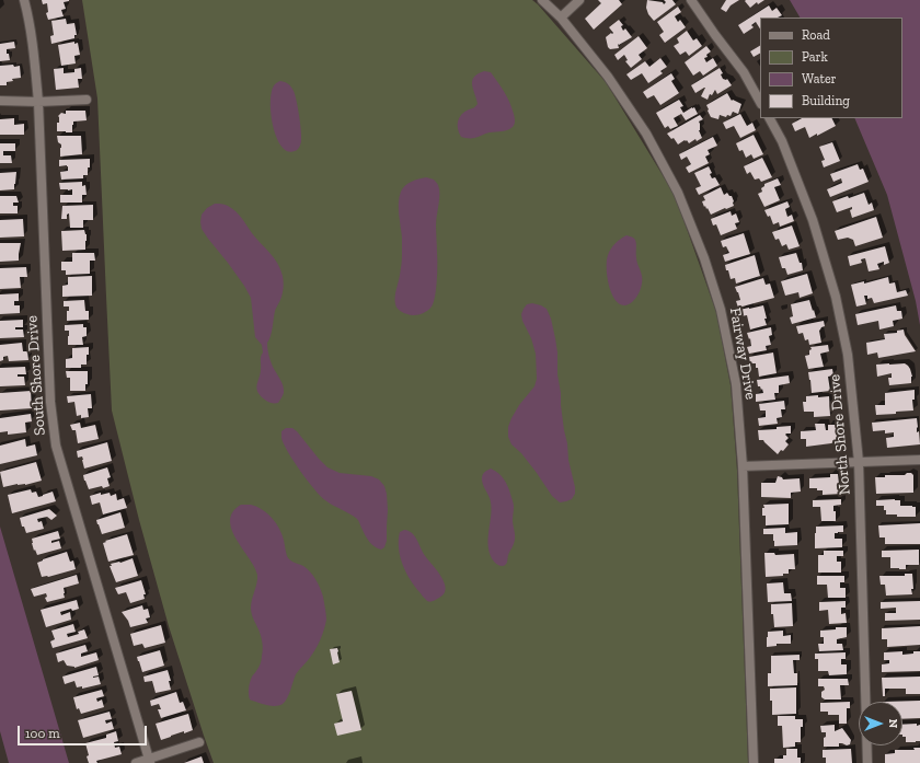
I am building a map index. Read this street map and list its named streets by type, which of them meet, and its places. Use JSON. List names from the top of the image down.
{
  "streets": {
    "street": ["Fairway Drive", "South Shore Drive", "North Shore Drive"]
  },
  "legend": [
    "Road",
    "Park",
    "Water",
    "Building"
  ],
  "scale_bar": "100 m",
  "north": "right"
}
